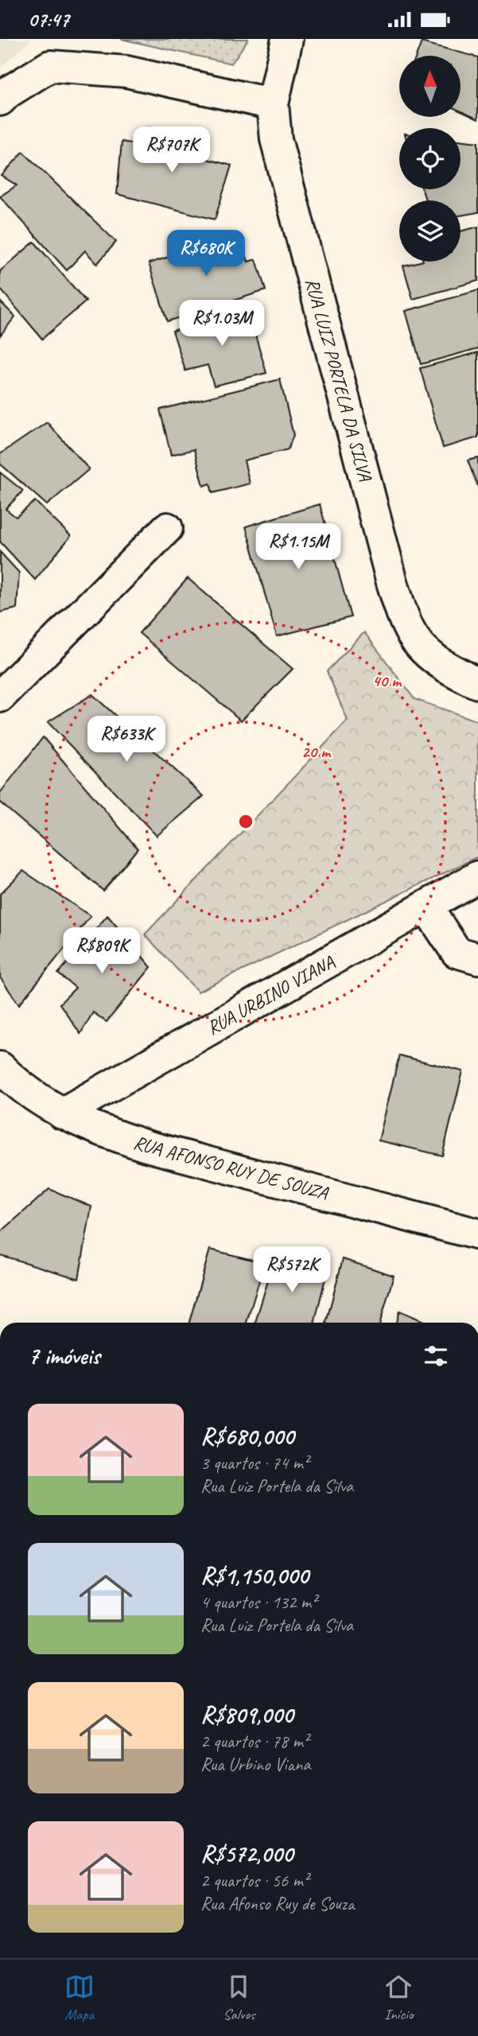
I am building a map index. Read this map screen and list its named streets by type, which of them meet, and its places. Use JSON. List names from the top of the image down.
{
  "streets": {
    "street": ["RUA LUIZ PORTELA DA SILVA", "RUA URBINO VIANA", "RUA AFONSO RUY DE SOUZA"]
  },
  "crossings": [
    ["RUA URBINO VIANA", "RUA AFONSO RUY DE SOUZA"]
  ],
  "north": "top",
  "page": {
    "status": "07:47",
    "price": [
      "R$707K",
      "R$680K",
      "R$1.03M",
      "R$1.15M",
      "R$633K",
      "R$809K",
      "R$572K"
    ],
    "heading": "7 imóveis",
    "list": [
      {
        "name": "R$680,000",
        "note": "3 quartos · 74 m² · Rua Luiz Portela da Silva"
      },
      {
        "name": "R$1,150,000",
        "note": "4 quartos · 132 m² · Rua Luiz Portela da Silva"
      },
      {
        "name": "R$809,000",
        "note": "2 quartos · 78 m² · Rua Urbino Viana"
      },
      {
        "name": "R$572,000",
        "note": "2 quartos · 56 m² · Rua Afonso Ruy de Souza"
      }
    ],
    "tabs": ["Mapa", "Salvos", "Início"]
  },
  "rings": ["40 m", "20 m"]
}
